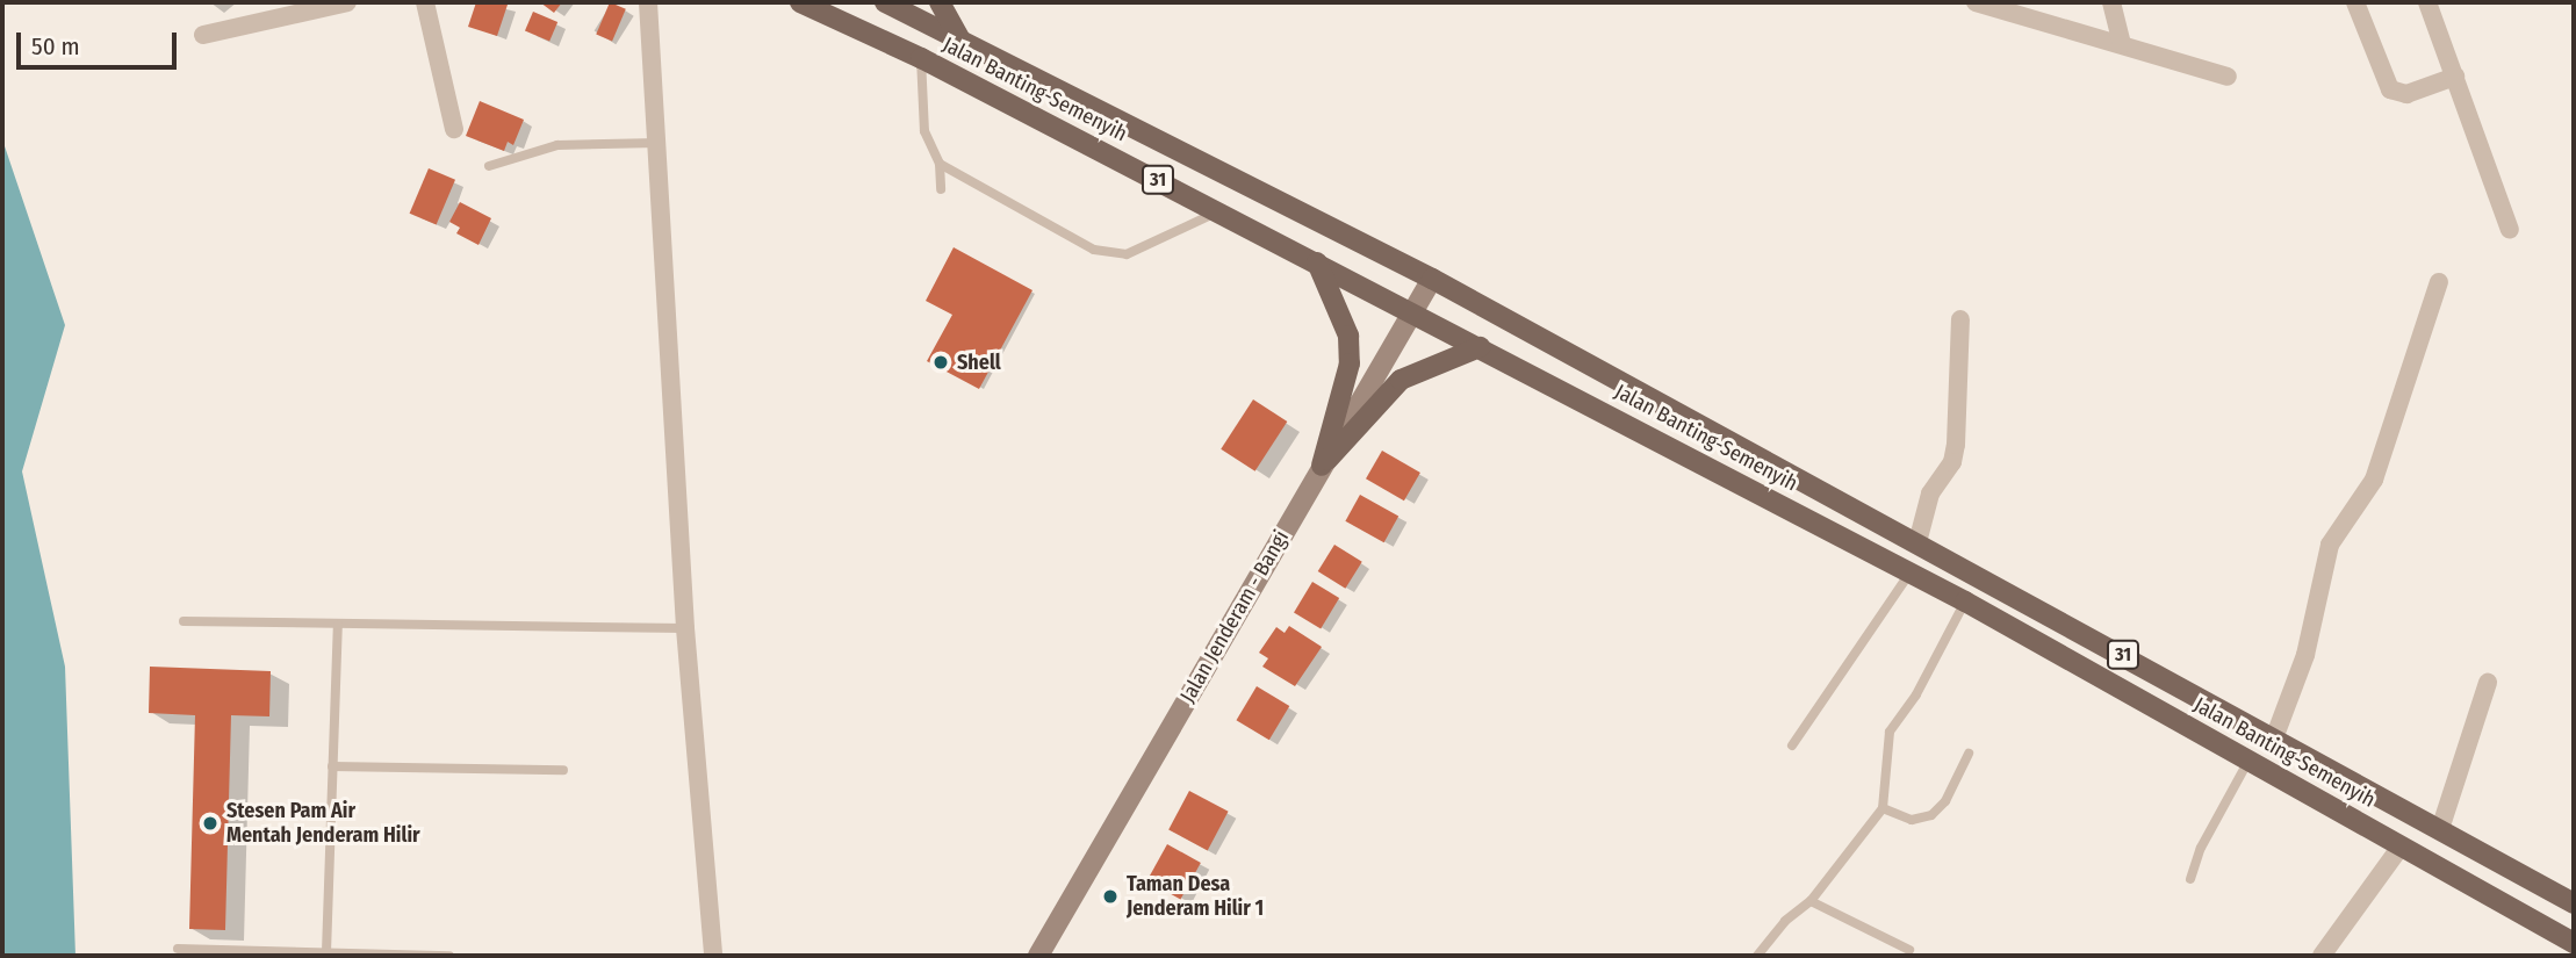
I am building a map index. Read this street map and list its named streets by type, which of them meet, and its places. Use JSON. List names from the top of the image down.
{
  "streets": {
    "main road": ["Jalan Banting-Semenyih", "31", "Jalan Jenderam - Bangi"]
  },
  "crossings": [
    ["Jalan Banting-Semenyih", "Jalan Jenderam - Bangi"]
  ],
  "places": ["Shell", "Stesen Pam Air Mentah Jenderam Hilir", "Taman Desa Jenderam Hilir 1"],
  "scale_bar": "50 m"
}
